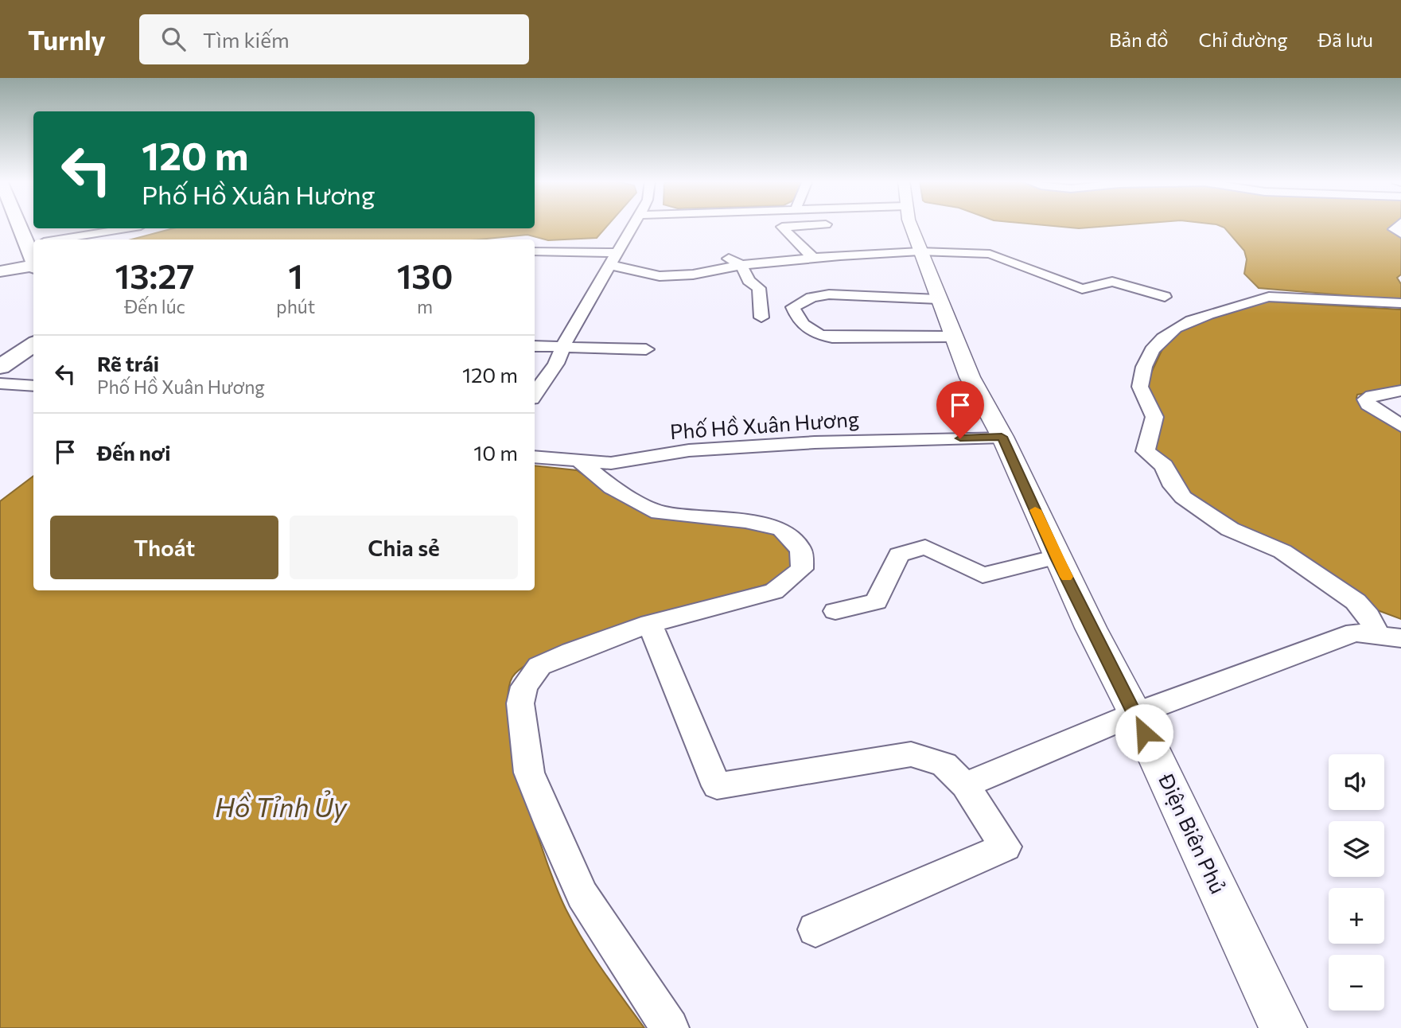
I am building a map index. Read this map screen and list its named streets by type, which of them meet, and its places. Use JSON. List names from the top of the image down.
{
  "streets": {
    "street": ["Phố Hồ Xuân Hương", "Điện Biên Phủ"]
  },
  "crossings": [
    ["Phố Hồ Xuân Hương", "Điện Biên Phủ"]
  ],
  "water": ["Hồ Tỉnh Ủy"],
  "page": {
    "header": "Turnly",
    "search": "Tìm kiếm",
    "nav": ["Bản đồ", "Chỉ đường", "Đã lưu"],
    "turn": ["120 m", "Phố Hồ Xuân Hương"],
    "eta": [
      "13:27",
      "Đến lúc",
      "1",
      "phút",
      "130",
      "m"
    ],
    "list": [
      {
        "name": "Rẽ trái",
        "note": "Phố Hồ Xuân Hương",
        "value": "120 m"
      },
      {
        "name": "Đến nơi",
        "value": "10 m"
      }
    ],
    "buttons": ["Thoát", "Chia sẻ"],
    "map_buttons": ["+", "−"]
  }
}
